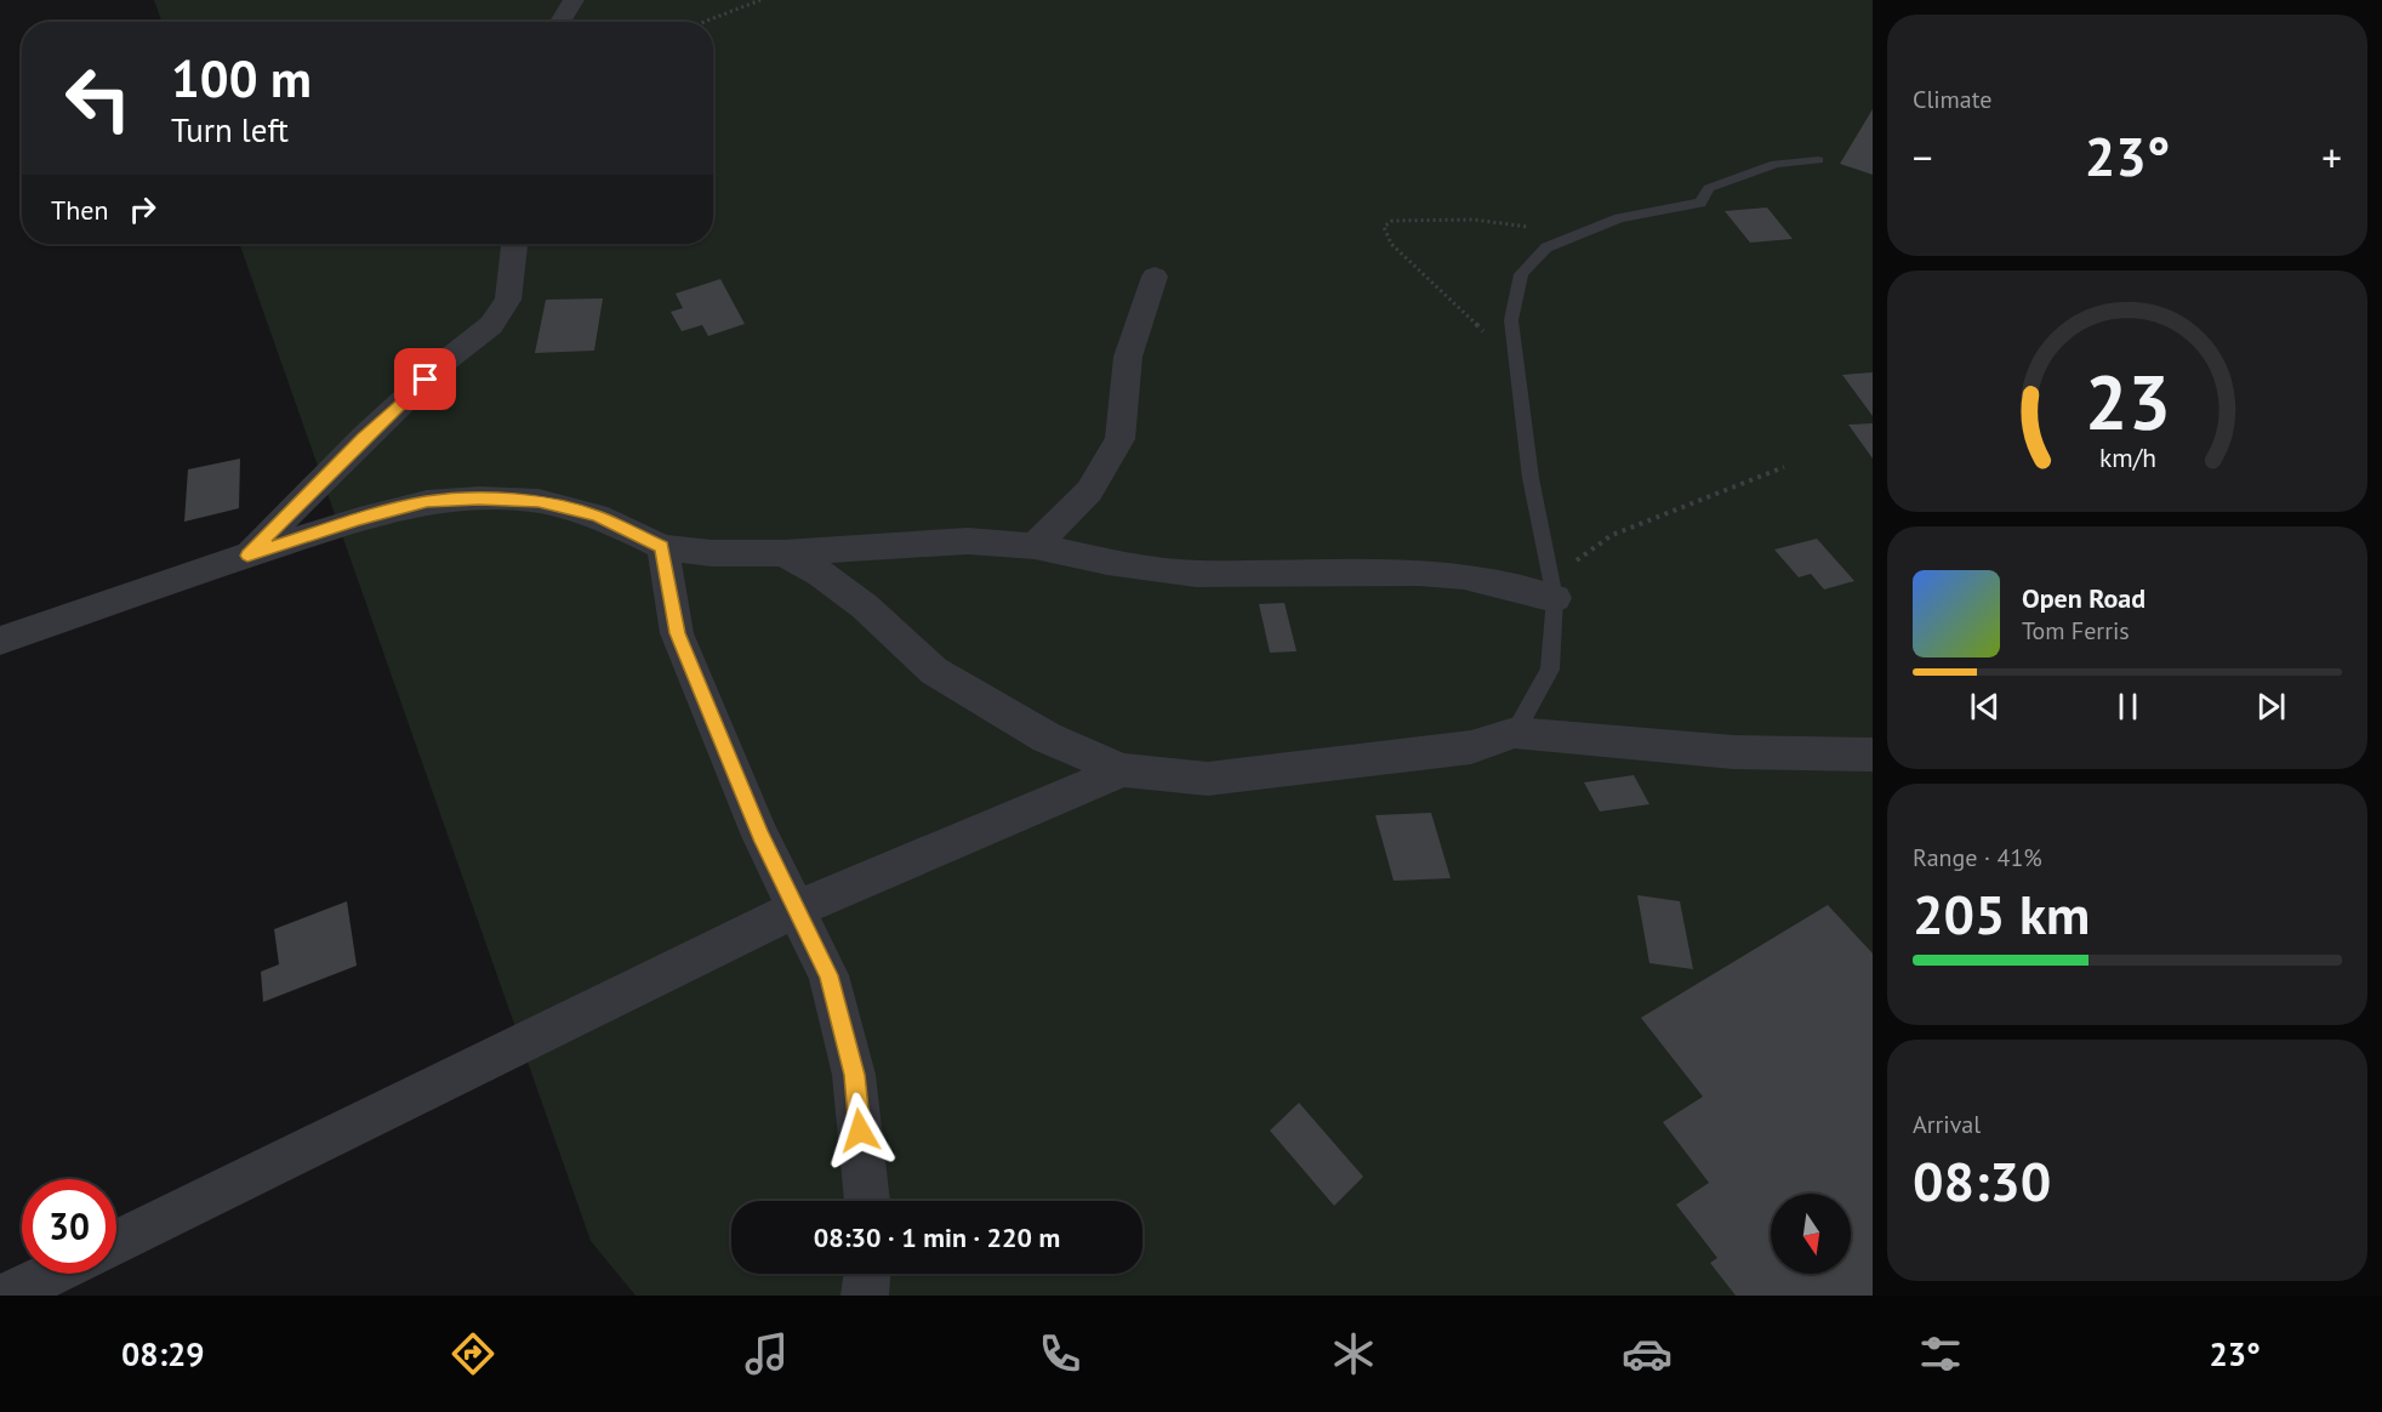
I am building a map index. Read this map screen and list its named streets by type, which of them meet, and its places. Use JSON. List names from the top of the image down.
{
  "north": "bottom",
  "page": {
    "tile": [
      "Climate",
      ["Range · 41%", "205 km"],
      ["Arrival", "08:30"]
    ],
    "turn": ["100 m", "Turn left"],
    "heat": ["−", "23°", "+"],
    "then": "Then",
    "song": ["Open Road", "Tom Ferris"],
    "limit": "30",
    "trip": "08:30 · 1 min · 220 m",
    "tabs": ["08:29", "23°"],
    "gauge": ["23", "km/h"]
  }
}
